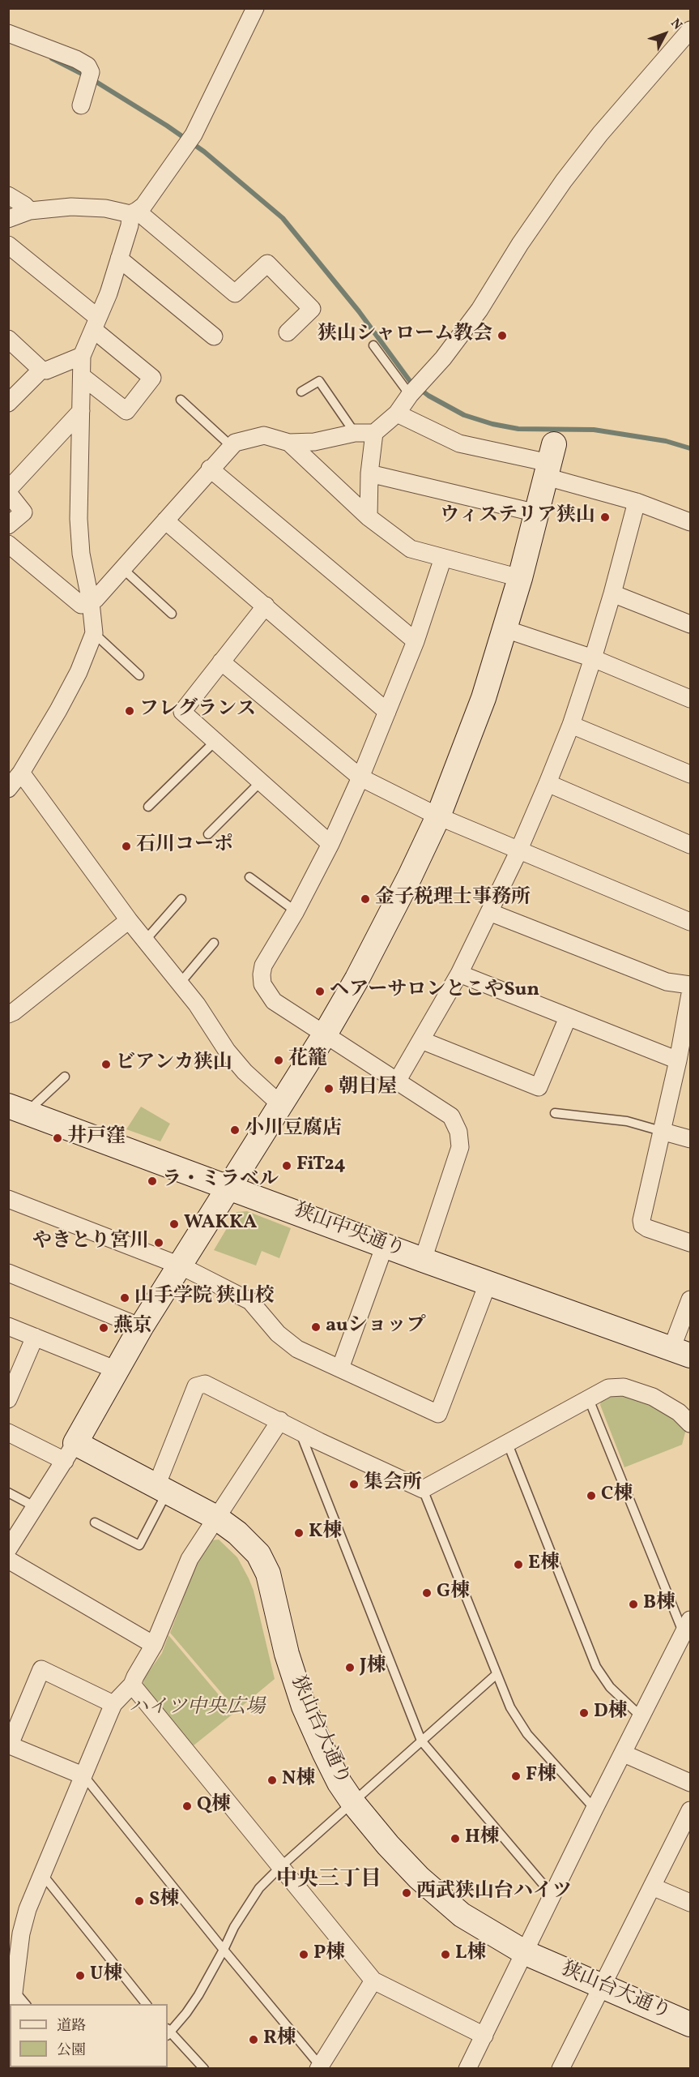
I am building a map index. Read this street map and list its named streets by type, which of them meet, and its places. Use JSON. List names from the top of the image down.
{
  "streets": {
    "street": ["狭山中央通り", "狭山台大通り"]
  },
  "districts": ["中央三丁目"],
  "parks": ["ハイツ中央広場"],
  "places": [
    "狭山シャローム教会",
    "ウィステリア狭山",
    "フレグランス",
    "石川コーポ",
    "金子税理士事務所",
    "ヘアーサロンとこやSun",
    "花籠",
    "ビアンカ狭山",
    "朝日屋",
    "小川豆腐店",
    "井戸窪",
    "FiT24",
    "ラ・ミラベル",
    "WAKKA",
    "やきとり宮川",
    "山手学院 狭山校",
    "auショップ",
    "燕京",
    "集会所",
    "C棟",
    "K棟",
    "E棟",
    "G棟",
    "B棟",
    "J棟",
    "D棟",
    "F棟",
    "N棟",
    "Q棟",
    "H棟",
    "西武狭山台ハイツ",
    "S棟",
    "P棟",
    "L棟",
    "U棟",
    "R棟"
  ],
  "legend": ["道路", "公園"],
  "north": "top right"
}
